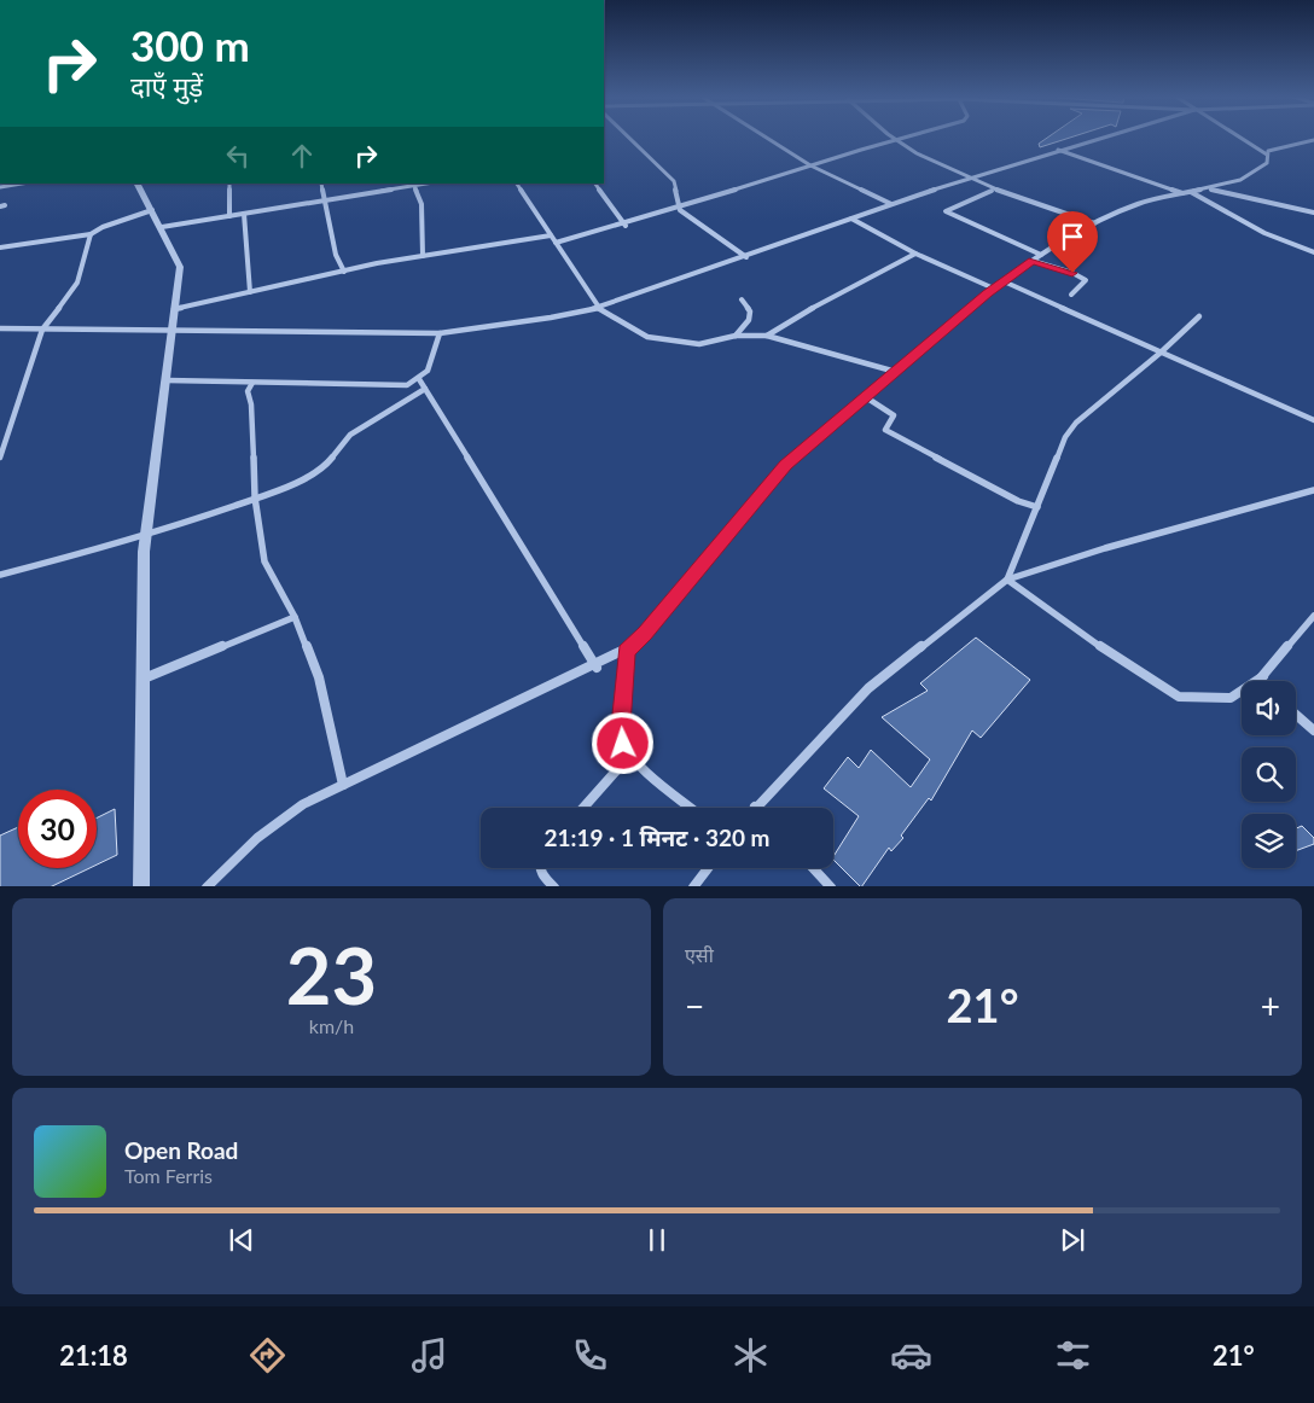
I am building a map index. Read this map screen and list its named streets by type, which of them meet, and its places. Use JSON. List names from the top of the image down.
{
  "page": {
    "turn": ["300 m", "दाएँ मुड़ें"],
    "limit": "30",
    "trip": "21:19 · 1 मिनट · 320 m",
    "tile": [
      ["23", "km/h"],
      "एसी"
    ],
    "heat": ["−", "21°", "+"],
    "song": ["Open Road", "Tom Ferris"],
    "tabs": ["21:18", "21°"]
  }
}
